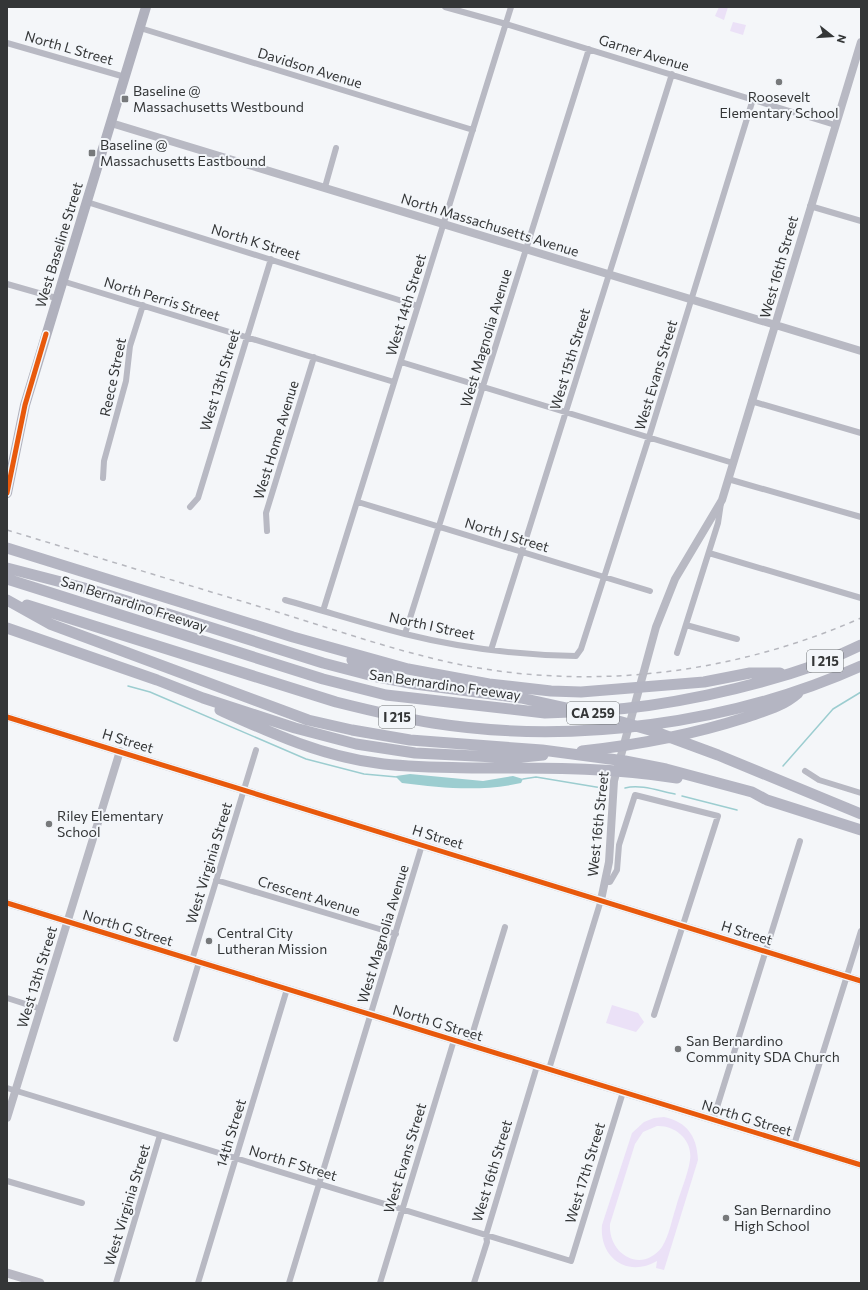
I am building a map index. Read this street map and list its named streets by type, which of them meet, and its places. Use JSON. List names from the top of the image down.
{
  "streets": {
    "highway": ["San Bernardino Freeway", "I 215", "CA 259"],
    "main road": ["West Baseline Street"],
    "street": [
      "North L Street",
      "Garner Avenue",
      "Davidson Avenue",
      "North Massachusetts Avenue",
      "North K Street",
      "West 16th Street",
      "North Perris Street",
      "West 14th Street",
      "West Magnolia Avenue",
      "West 15th Street",
      "West Evans Street",
      "Reece Street",
      "West 13th Street",
      "West Home Avenue",
      "North J Street",
      "North I Street",
      "H Street",
      "West Virginia Street",
      "Crescent Avenue",
      "North G Street",
      "14th Street",
      "North F Street",
      "West 17th Street"
    ]
  },
  "crossings": [
    ["North L Street", "West Baseline Street"],
    ["Garner Avenue", "West 16th Street"],
    ["Garner Avenue", "West 14th Street"],
    ["Garner Avenue", "West Magnolia Avenue"],
    ["Garner Avenue", "West 15th Street"],
    ["Garner Avenue", "West Evans Street"],
    ["Davidson Avenue", "West Baseline Street"],
    ["Davidson Avenue", "West 14th Street"],
    ["North Massachusetts Avenue", "West Baseline Street"],
    ["North Massachusetts Avenue", "West 16th Street"],
    ["North Massachusetts Avenue", "West 14th Street"],
    ["North Massachusetts Avenue", "West Magnolia Avenue"],
    ["North Massachusetts Avenue", "West 15th Street"],
    ["North Massachusetts Avenue", "West Evans Street"],
    ["North K Street", "West Baseline Street"],
    ["North K Street", "West 14th Street"],
    ["North K Street", "West 13th Street"],
    ["West Baseline Street", "North Perris Street"],
    ["West 16th Street", "H Street"],
    ["West 16th Street", "North G Street"],
    ["West 16th Street", "North F Street"],
    ["North Perris Street", "West 14th Street"],
    ["North Perris Street", "Reece Street"],
    ["North Perris Street", "West 13th Street"],
    ["North Perris Street", "West Home Avenue"],
    ["West 14th Street", "North J Street"],
    ["West 14th Street", "North I Street"],
    ["West Magnolia Avenue", "North J Street"],
    ["West Magnolia Avenue", "North I Street"],
    ["West Magnolia Avenue", "H Street"],
    ["West Magnolia Avenue", "Crescent Avenue"],
    ["West Magnolia Avenue", "North G Street"],
    ["West Magnolia Avenue", "North F Street"],
    ["West 15th Street", "North J Street"],
    ["West 15th Street", "North I Street"],
    ["West Evans Street", "North J Street"],
    ["West Evans Street", "North I Street"],
    ["West Evans Street", "North G Street"],
    ["West Evans Street", "North F Street"],
    ["West 13th Street", "H Street"],
    ["West 13th Street", "North G Street"],
    ["West 13th Street", "North F Street"],
    ["H Street", "West Virginia Street"],
    ["West Virginia Street", "Crescent Avenue"],
    ["West Virginia Street", "North G Street"],
    ["West Virginia Street", "North F Street"],
    ["North G Street", "14th Street"],
    ["North G Street", "West 17th Street"],
    ["14th Street", "North F Street"],
    ["North F Street", "West 17th Street"]
  ],
  "places": {
    "other": [
      "Roosevelt Elementary School",
      "Riley Elementary School",
      "Central City Lutheran Mission",
      "San Bernardino Community SDA Church",
      "San Bernardino High School"
    ],
    "transit": ["Baseline @ Massachusetts Westbound", "Baseline @ Massachusetts Eastbound"]
  },
  "north": "right"
}
